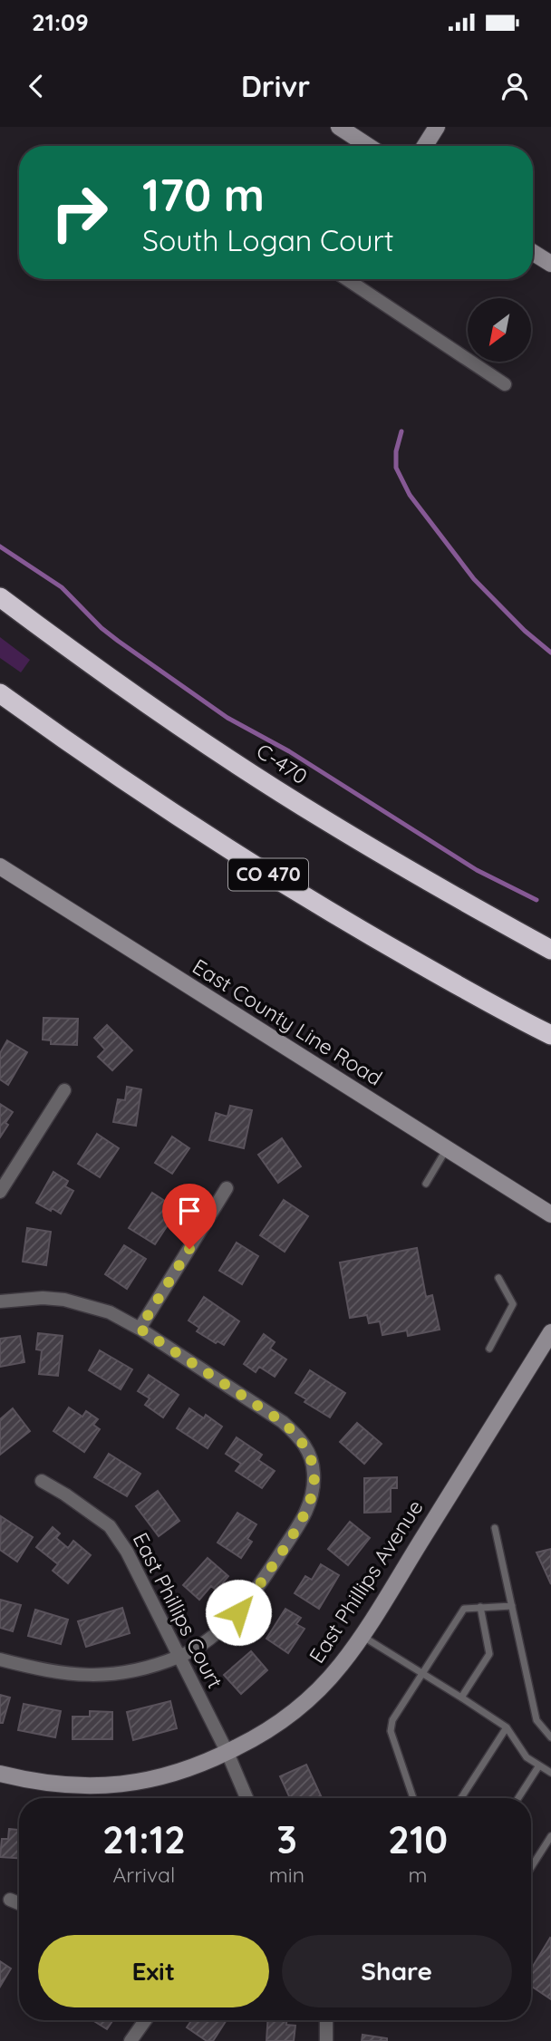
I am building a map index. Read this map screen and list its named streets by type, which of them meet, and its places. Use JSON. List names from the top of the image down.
{
  "streets": {
    "highway": ["C-470", "CO 470"],
    "street": ["East County Line Road", "East Phillips Avenue", "East Phillips Court"]
  },
  "crossings": [
    ["East Phillips Avenue", "East Phillips Court"]
  ],
  "north": "bottom left",
  "page": {
    "status": "21:09",
    "header": "Drivr",
    "turn": ["170 m", "South Logan Court"],
    "eta": [
      "21:12",
      "Arrival",
      "3",
      "min",
      "210",
      "m"
    ],
    "buttons": ["Exit", "Share"]
  }
}
